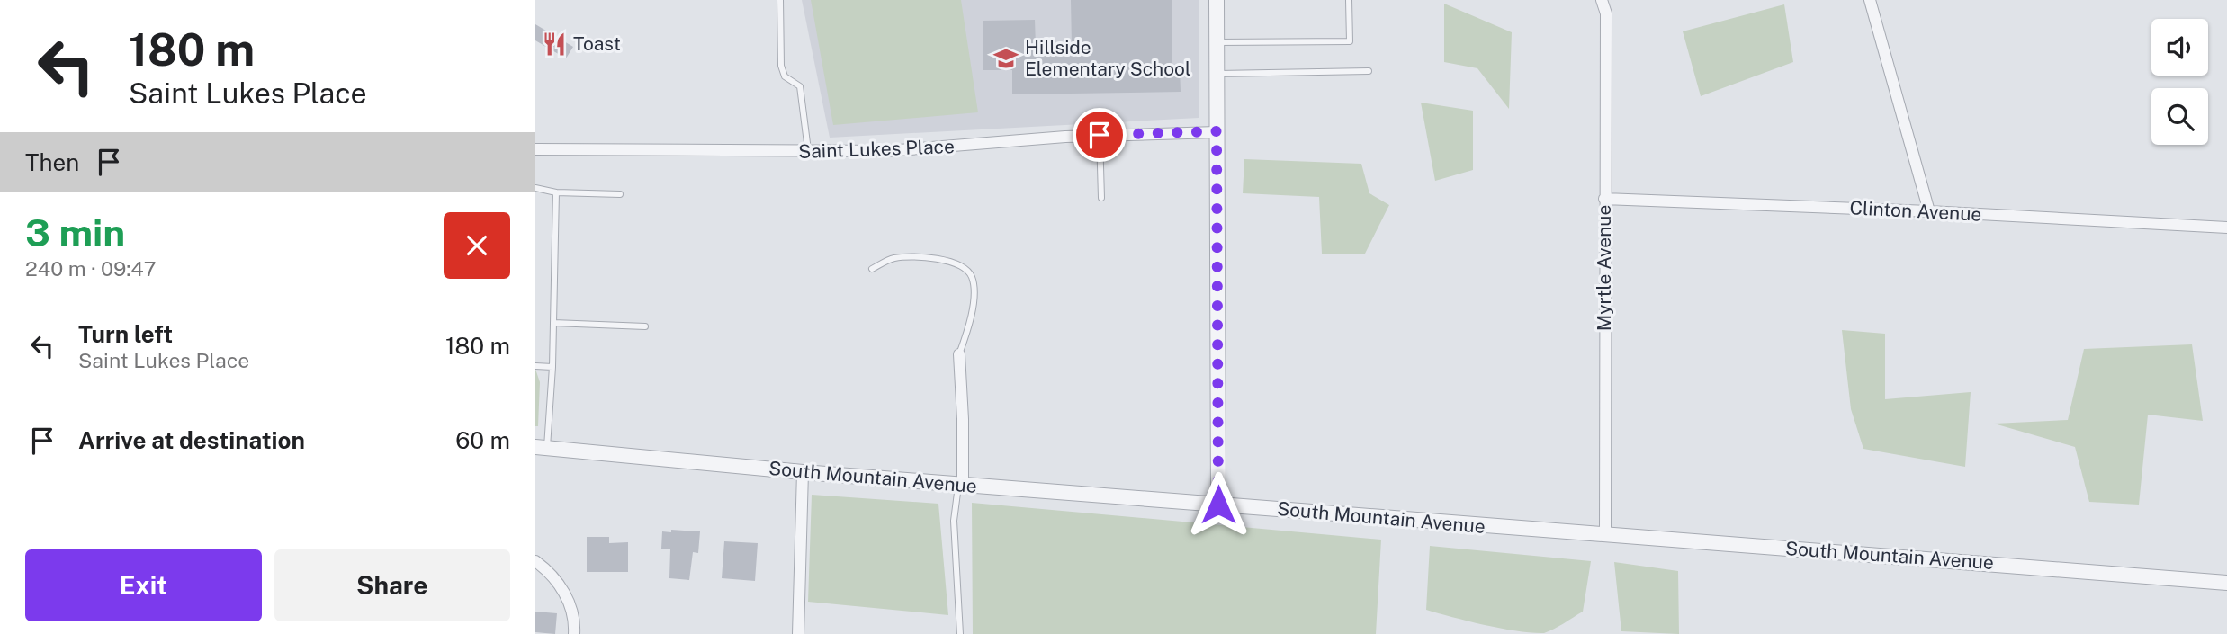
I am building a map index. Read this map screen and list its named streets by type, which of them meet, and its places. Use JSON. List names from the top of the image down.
{
  "streets": {
    "street": [
      "Saint Lukes Place",
      "Clinton Avenue",
      "Myrtle Avenue",
      "South Mountain Avenue"
    ]
  },
  "crossings": [
    ["Clinton Avenue", "Myrtle Avenue"],
    ["Myrtle Avenue", "South Mountain Avenue"]
  ],
  "places": {
    "restaurant": ["Toast"],
    "school or university": ["Hillside Elementary School"]
  },
  "page": {
    "turn": ["180 m", "Saint Lukes Place"],
    "then": "Then",
    "heading": ["3 min", "240 m · 09:47"],
    "list": [
      {
        "name": "Turn left",
        "note": "Saint Lukes Place",
        "value": "180 m"
      },
      {
        "name": "Arrive at destination",
        "value": "60 m"
      }
    ],
    "buttons": ["Exit", "Share"]
  }
}
